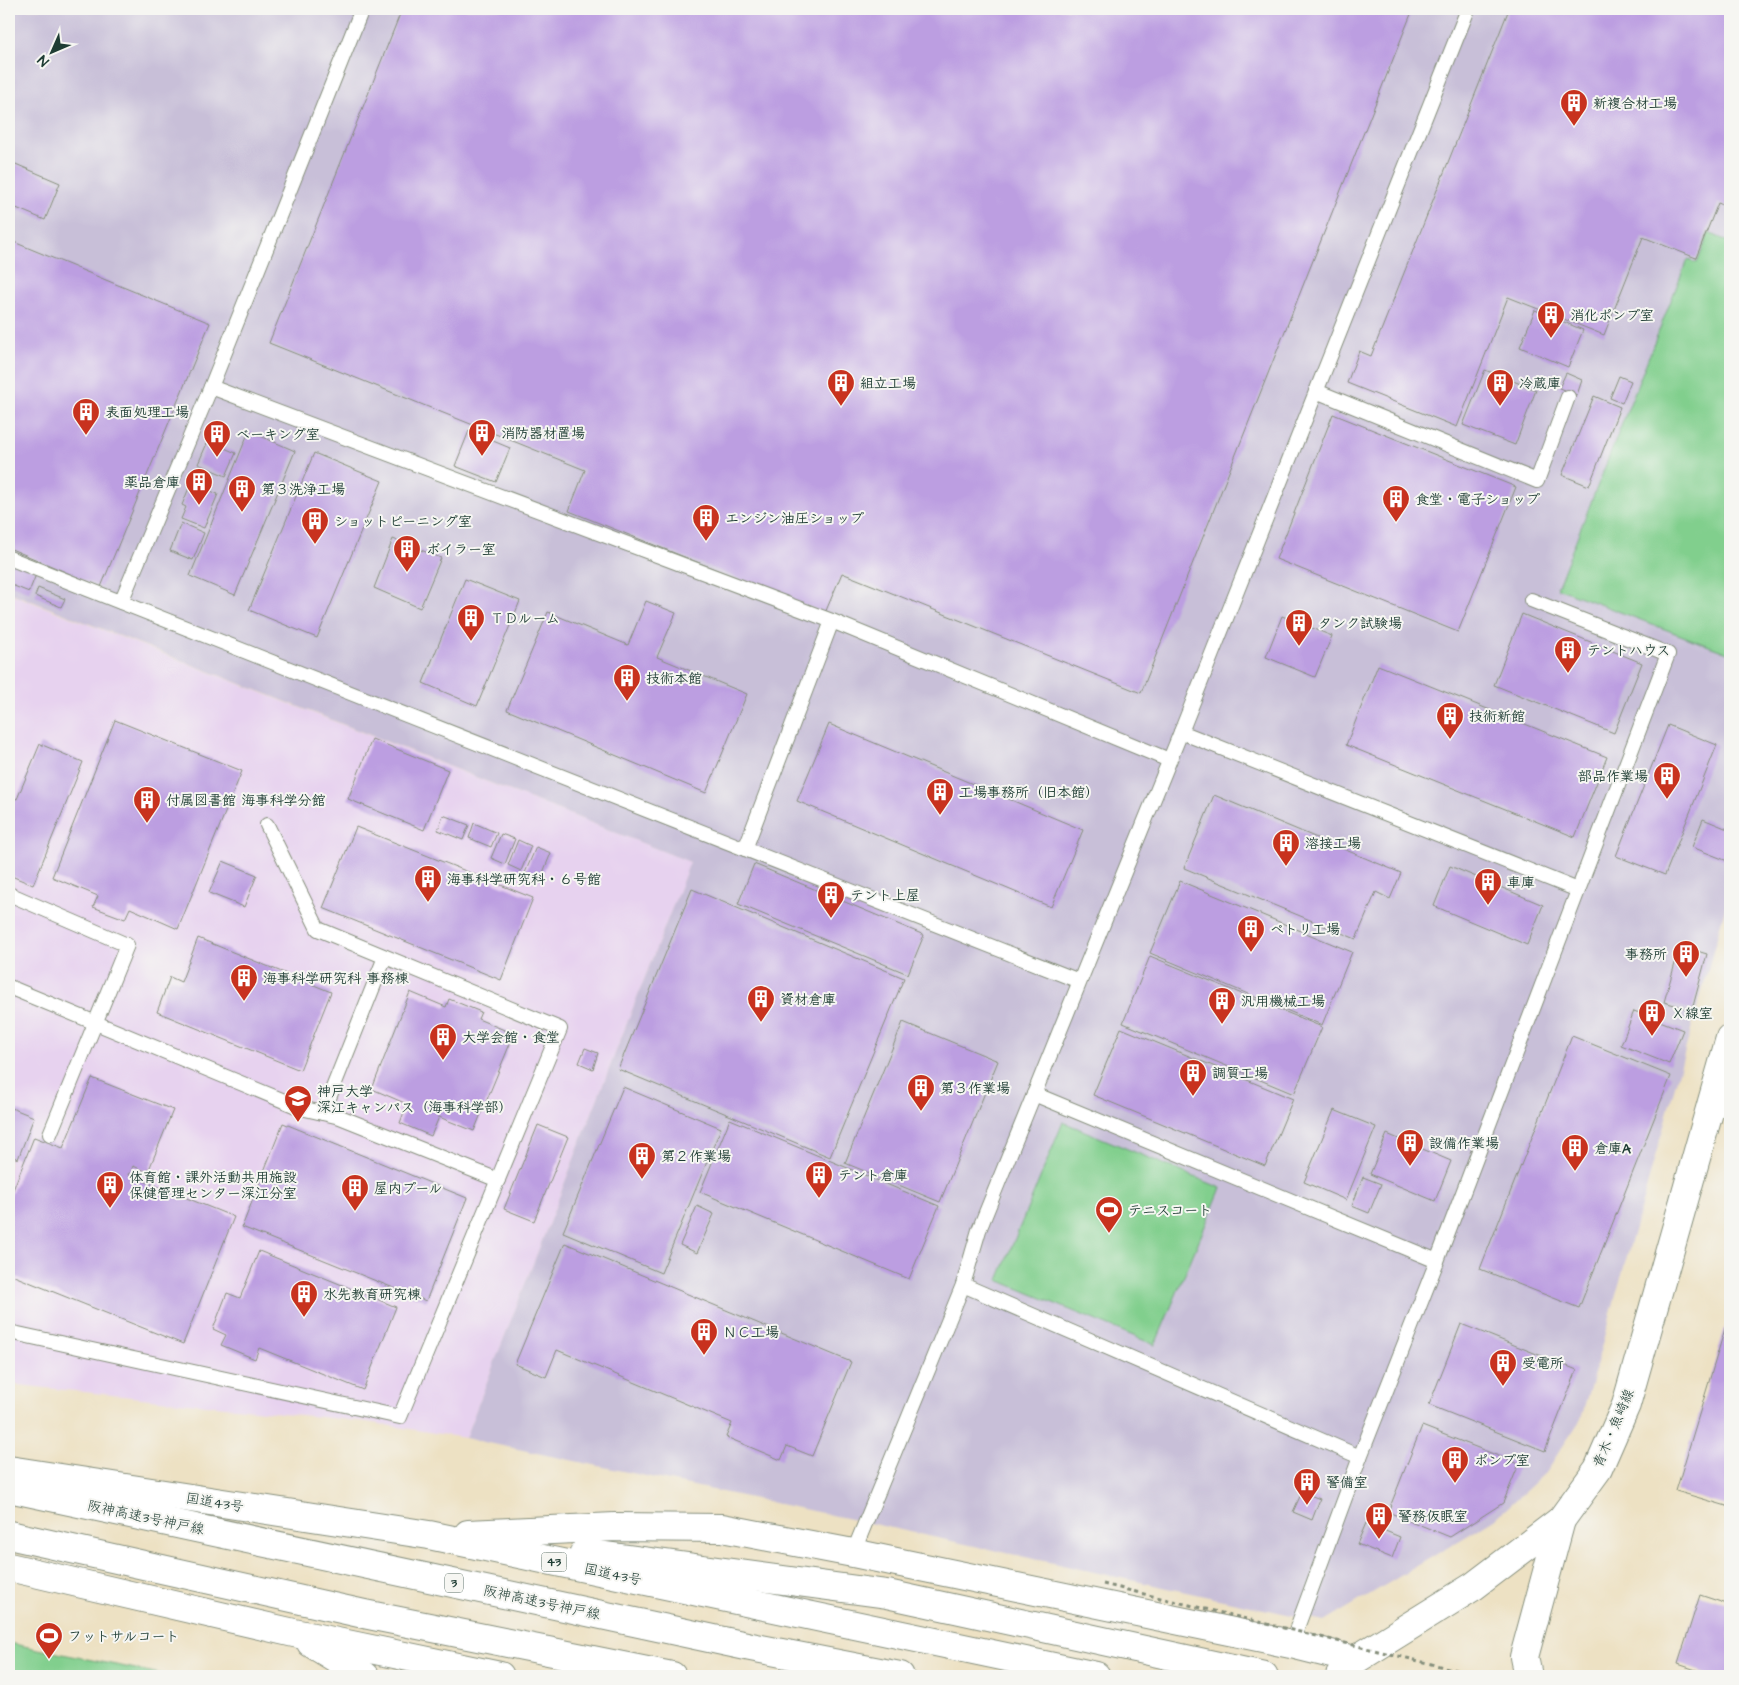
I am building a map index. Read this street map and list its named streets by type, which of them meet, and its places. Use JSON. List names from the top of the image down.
{
  "streets": {
    "main road": [
      "青木・魚崎線",
      "国道43号",
      "阪神高速3号神戸線",
      "43",
      "3"
    ]
  },
  "places": {
    "building": [
      "新複合材工場",
      "消化ポンプ室",
      "組立工場",
      "冷蔵庫",
      "表面処理工場",
      "消防器材置場",
      "ベーキング室",
      "薬品倉庫",
      "第３洗浄工場",
      "食堂・電子ショップ",
      "エンジン油圧ショップ",
      "ショットピーニング室",
      "ボイラー室",
      "ＴＤルーム",
      "タンク試験場",
      "テントハウス",
      "技術本館",
      "技術新館",
      "部品作業場",
      "工場事務所（旧本館）",
      "付属図書館 海事科学分館",
      "溶接工場",
      "海事科学研究科・６号館",
      "車庫",
      "テント上屋",
      "ペトリ工場",
      "事務所",
      "海事科学研究科 事務棟",
      "資材倉庫",
      "汎用機械工場",
      "Ｘ線室",
      "大学会館・食堂",
      "調質工場",
      "第３作業場",
      "設備作業場",
      "倉庫A",
      "第２作業場",
      "テント倉庫",
      "体育館・課外活動共用施設 保健管理センター深江分室",
      "屋内プール",
      "水先教育研究棟",
      "ＮＣ工場",
      "受電所",
      "ポンプ室",
      "警備室",
      "警務仮眠室"
    ],
    "school or university": ["神戸大学 深江キャンパス（海事科学部）"],
    "sports": ["テニスコート", "フットサルコート"]
  },
  "north": "bottom left"
}
